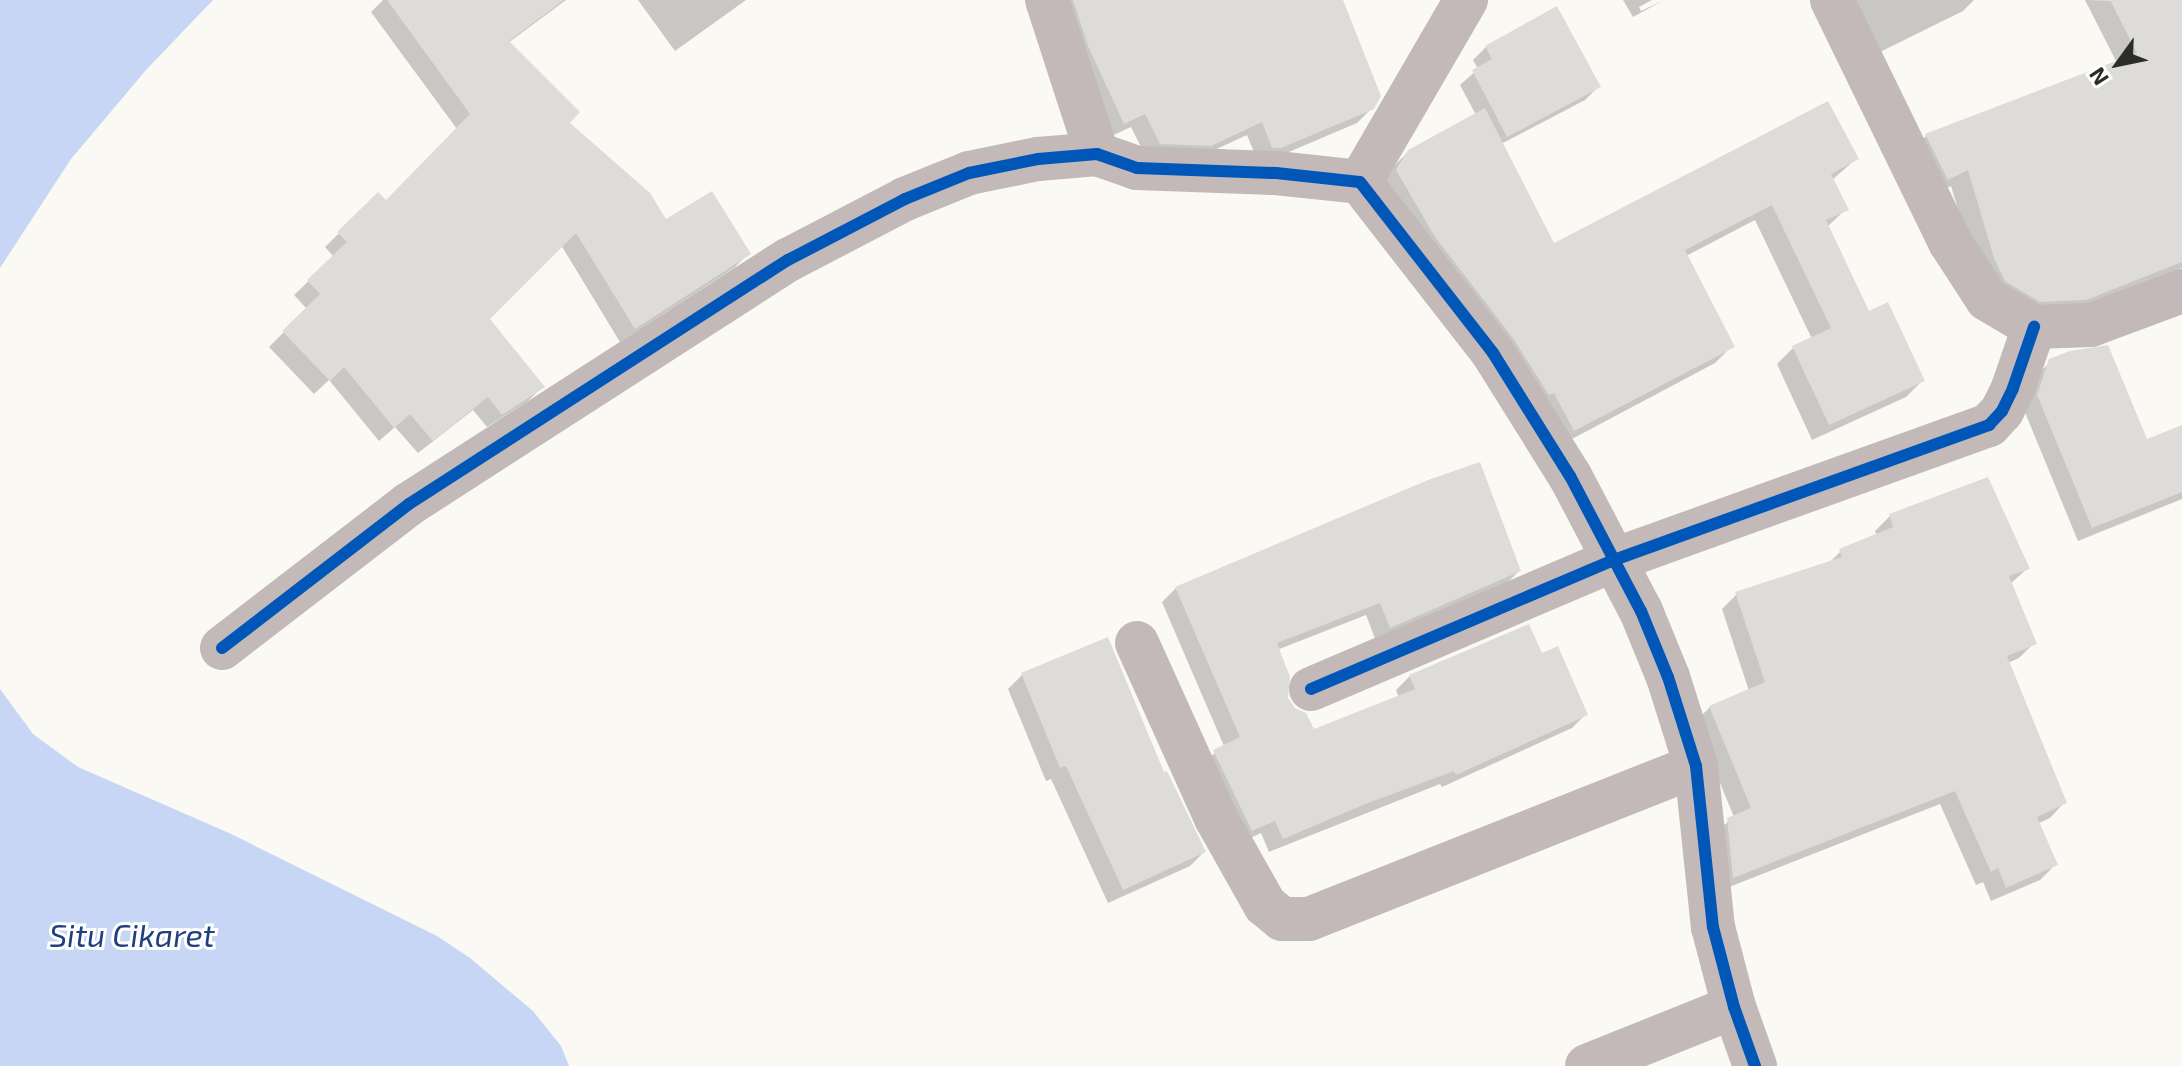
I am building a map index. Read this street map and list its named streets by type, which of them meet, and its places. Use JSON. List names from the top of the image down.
{
  "water": ["Situ Cikaret"],
  "north": "bottom left"
}
